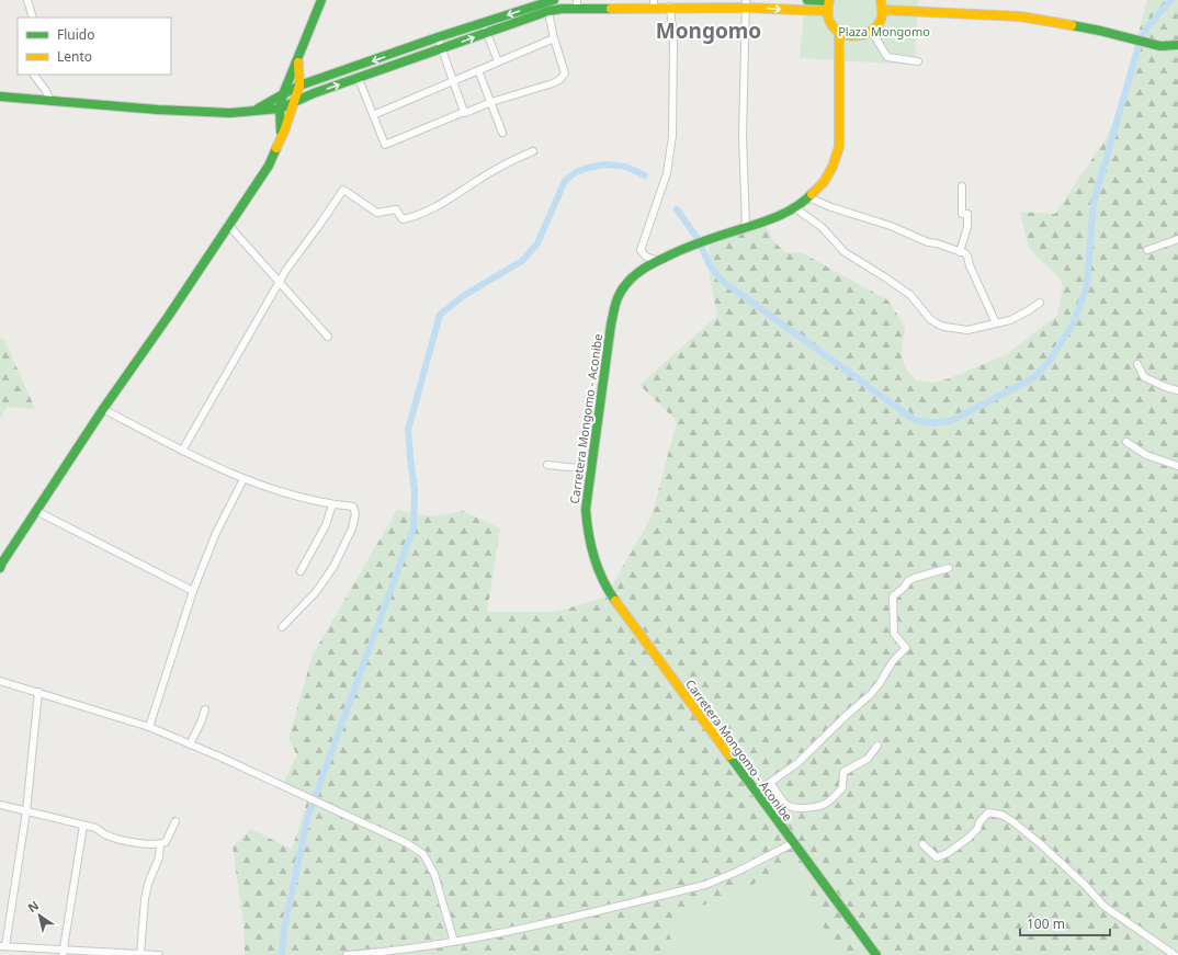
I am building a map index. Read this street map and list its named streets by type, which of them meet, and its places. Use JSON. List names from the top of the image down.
{
  "streets": {
    "main road": ["Carretera Mongomo - Aconibe"]
  },
  "districts": ["Mongomo"],
  "parks": ["Plaza Mongomo"],
  "legend": ["Fluido", "Lento"],
  "scale_bar": "100 m",
  "north": "top left"
}
